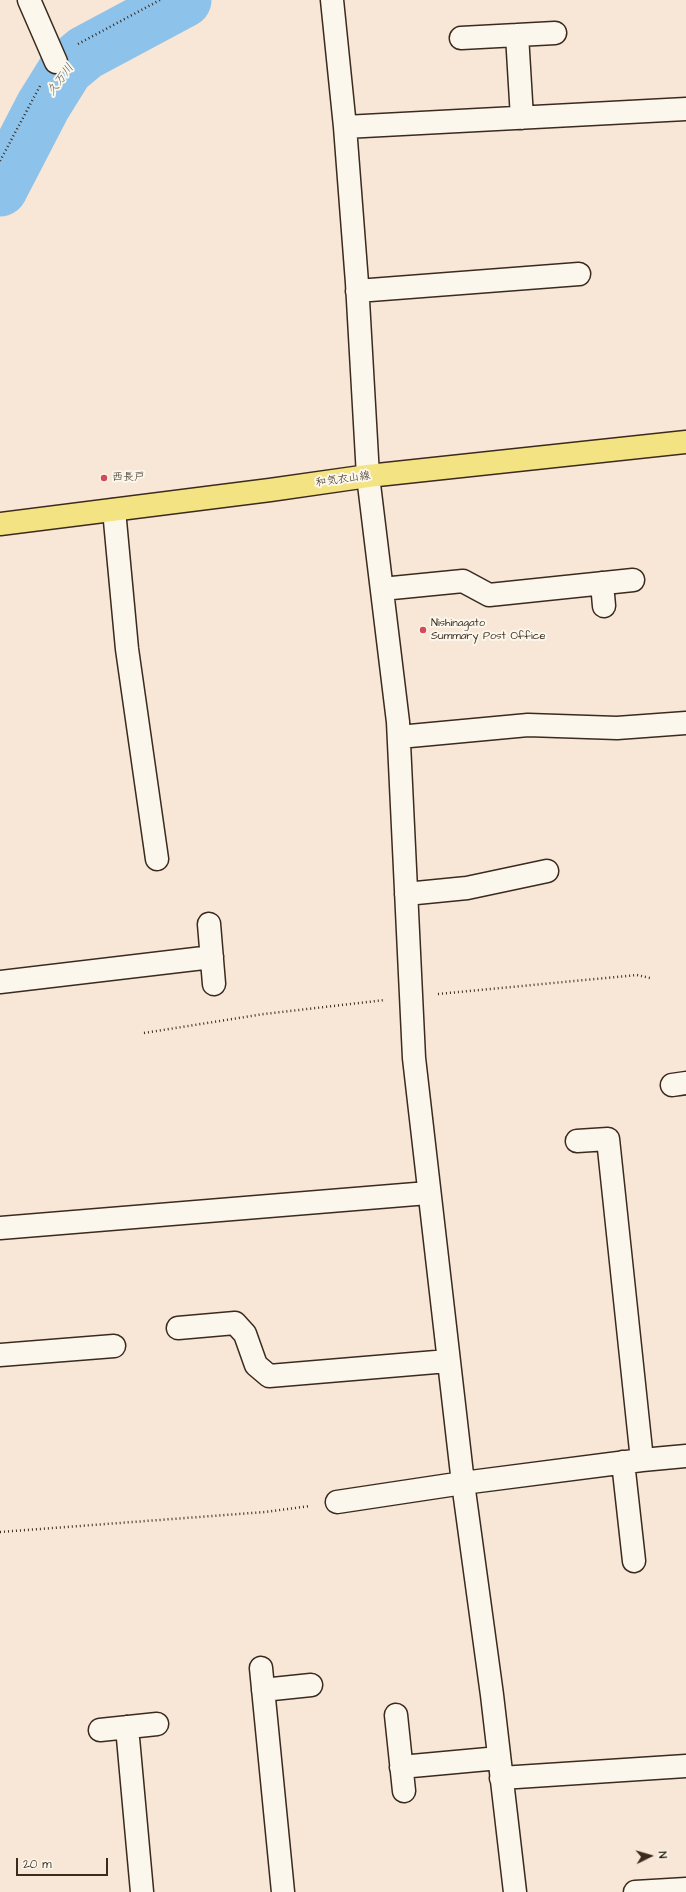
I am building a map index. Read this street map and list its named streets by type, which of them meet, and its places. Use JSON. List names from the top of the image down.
{
  "streets": {
    "main road": ["和気衣山線"]
  },
  "water": ["久万川"],
  "places": ["西長戸", "Nishinagato Summary Post Office"],
  "scale_bar": "20 m",
  "north": "right"
}
